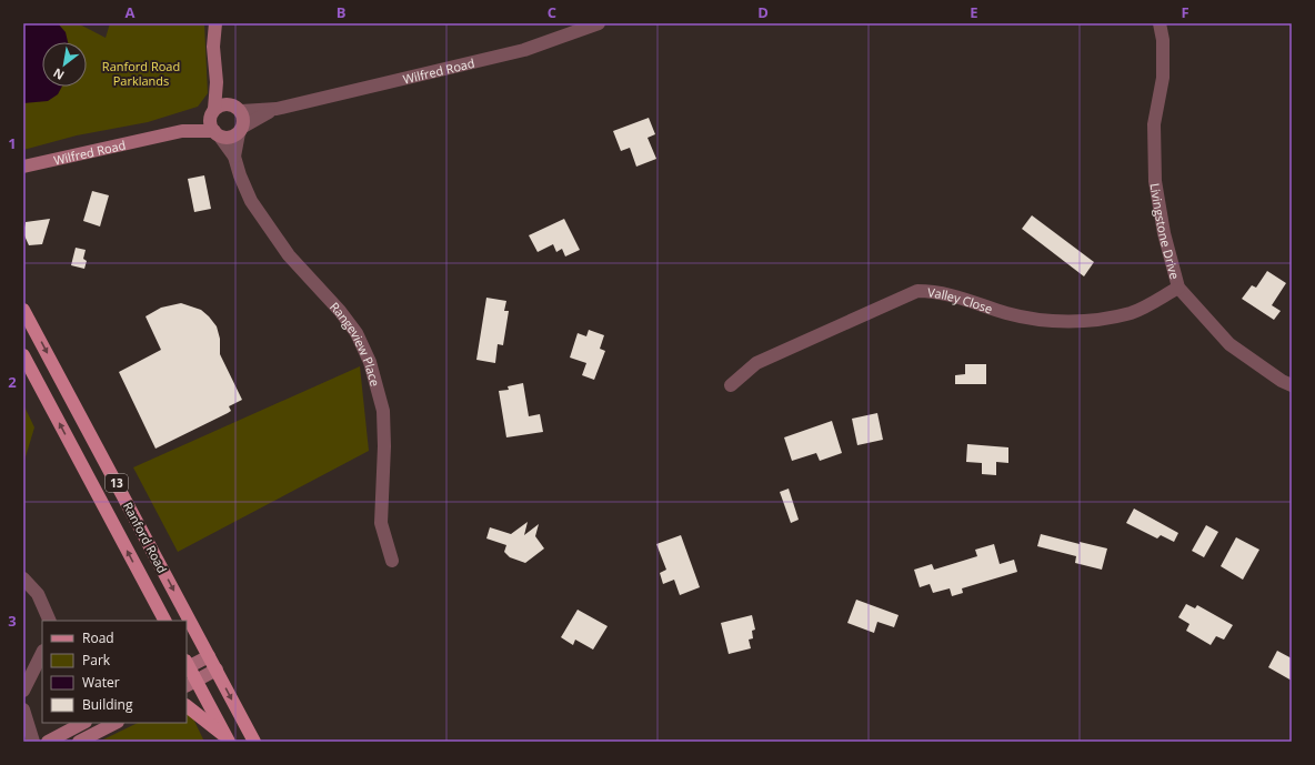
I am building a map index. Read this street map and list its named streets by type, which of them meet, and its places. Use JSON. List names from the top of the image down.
{
  "streets": {
    "main road": ["13", "Ranford Road"],
    "street": [
      "Wilfred Road",
      "Livingstone Drive",
      "Valley Close",
      "Rangeview Place"
    ]
  },
  "crossings": [
    ["Wilfred Road", "Rangeview Place"],
    ["Livingstone Drive", "Valley Close"]
  ],
  "parks": ["Ranford Road Parklands"],
  "legend": [
    "Road",
    "Park",
    "Water",
    "Building"
  ],
  "north": "bottom left",
  "grid": {
    "columns": [
      "A",
      "B",
      "C",
      "D",
      "E",
      "F"
    ],
    "rows": ["1", "2", "3"]
  }
}
